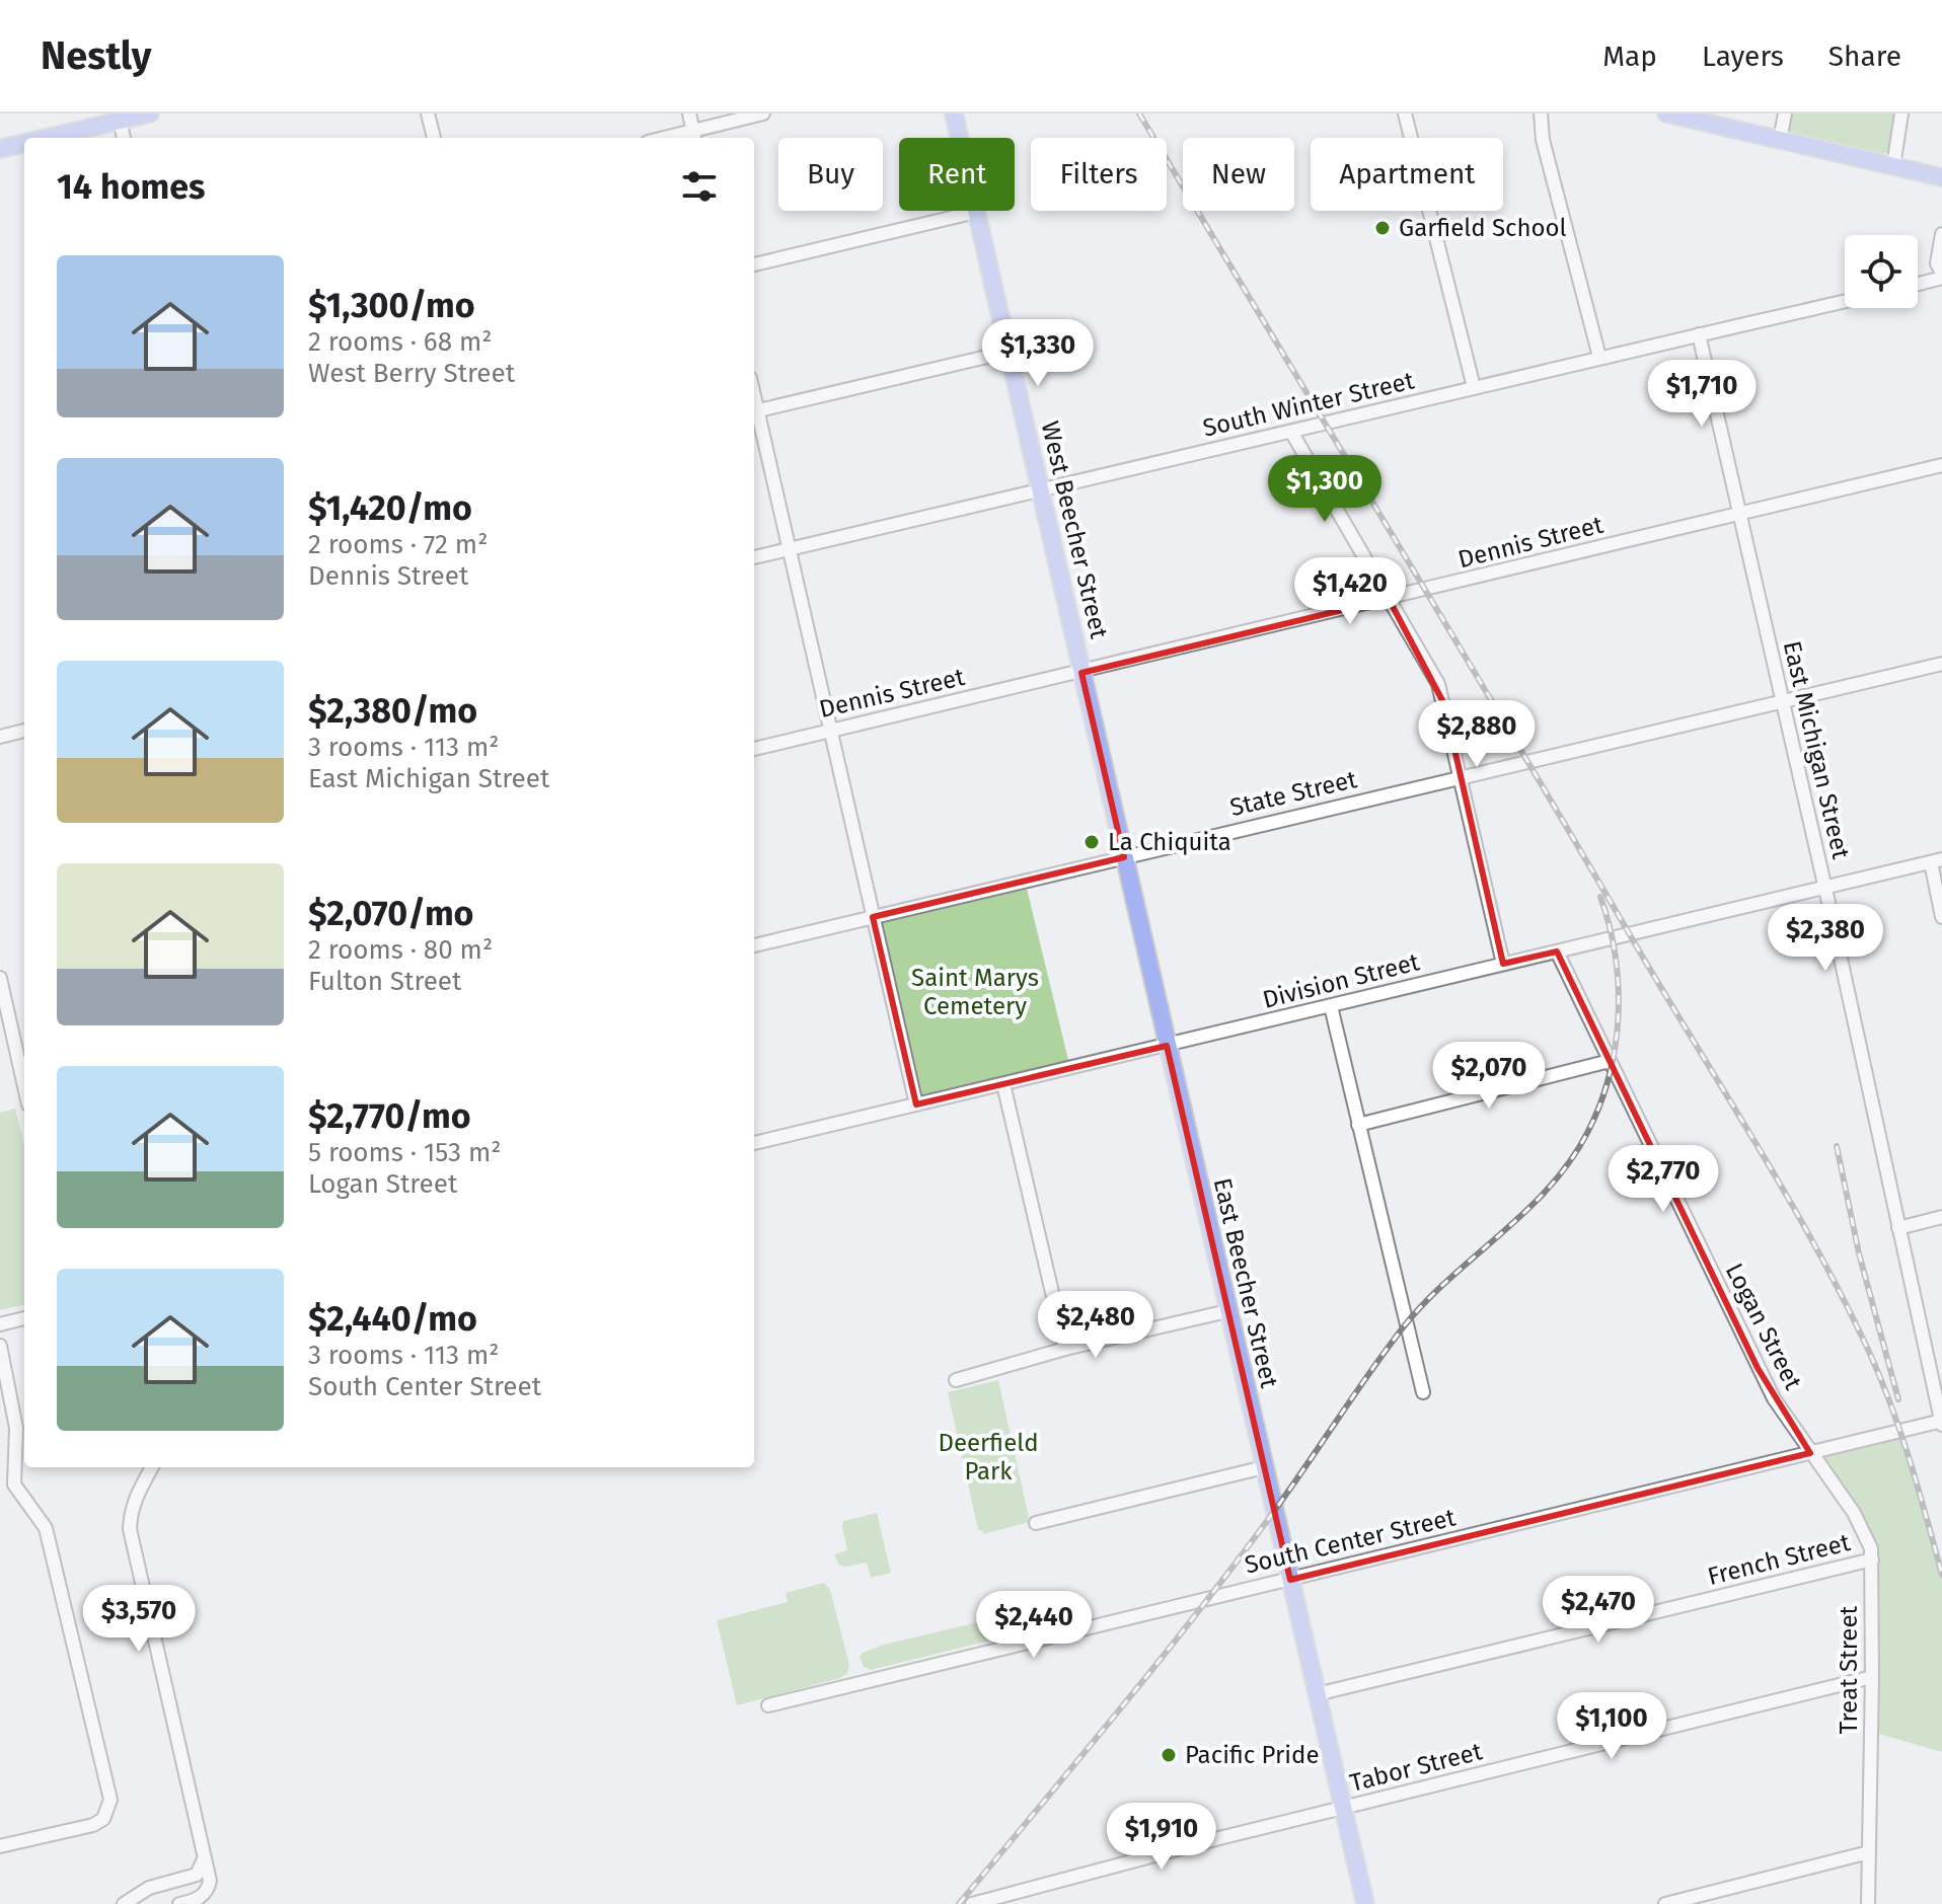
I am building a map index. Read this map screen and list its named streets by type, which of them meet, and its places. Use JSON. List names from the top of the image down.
{
  "streets": {
    "main road": ["West Beecher Street", "East Beecher Street"],
    "street": [
      "South Winter Street",
      "Dennis Street",
      "East Michigan Street",
      "State Street",
      "Division Street",
      "Logan Street",
      "South Center Street",
      "French Street",
      "Treat Street",
      "Tabor Street"
    ]
  },
  "crossings": [
    ["South Winter Street", "West Beecher Street"],
    ["South Winter Street", "East Michigan Street"],
    ["West Beecher Street", "Dennis Street"],
    ["West Beecher Street", "East Beecher Street"],
    ["Dennis Street", "East Michigan Street"],
    ["Dennis Street", "East Beecher Street"],
    ["East Michigan Street", "State Street"],
    ["East Michigan Street", "Division Street"],
    ["East Michigan Street", "South Center Street"],
    ["State Street", "East Beecher Street"],
    ["Division Street", "East Beecher Street"],
    ["Division Street", "Logan Street"],
    ["East Beecher Street", "South Center Street"],
    ["East Beecher Street", "French Street"],
    ["East Beecher Street", "Tabor Street"],
    ["Logan Street", "South Center Street"],
    ["Logan Street", "Treat Street"],
    ["South Center Street", "Treat Street"],
    ["French Street", "Treat Street"],
    ["Treat Street", "Tabor Street"]
  ],
  "parks": ["Saint Marys Cemetery", "Deerfield Park"],
  "places": ["Garfield School", "La Chiquita", "Pacific Pride"],
  "page": {
    "header": "Nestly",
    "nav": ["Map", "Layers", "Share"],
    "chip": [
      "Buy",
      "Rent",
      "Filters",
      "New",
      "Apartment"
    ],
    "heading": "14 homes",
    "list": [
      {
        "name": "$1,300/mo",
        "note": "2 rooms · 68 m² · West Berry Street"
      },
      {
        "name": "$1,420/mo",
        "note": "2 rooms · 72 m² · Dennis Street"
      },
      {
        "name": "$2,380/mo",
        "note": "3 rooms · 113 m² · East Michigan Street"
      },
      {
        "name": "$2,070/mo",
        "note": "2 rooms · 80 m² · Fulton Street"
      },
      {
        "name": "$2,770/mo",
        "note": "5 rooms · 153 m² · Logan Street"
      },
      {
        "name": "$2,440/mo",
        "note": "3 rooms · 113 m² · South Center Street"
      }
    ],
    "price": [
      "$1,330",
      "$1,710",
      "$1,300",
      "$1,420",
      "$2,880",
      "$2,380",
      "$2,070",
      "$2,770",
      "$2,480",
      "$2,470",
      "$3,570",
      "$2,440",
      "$1,100",
      "$1,910"
    ]
  }
}
